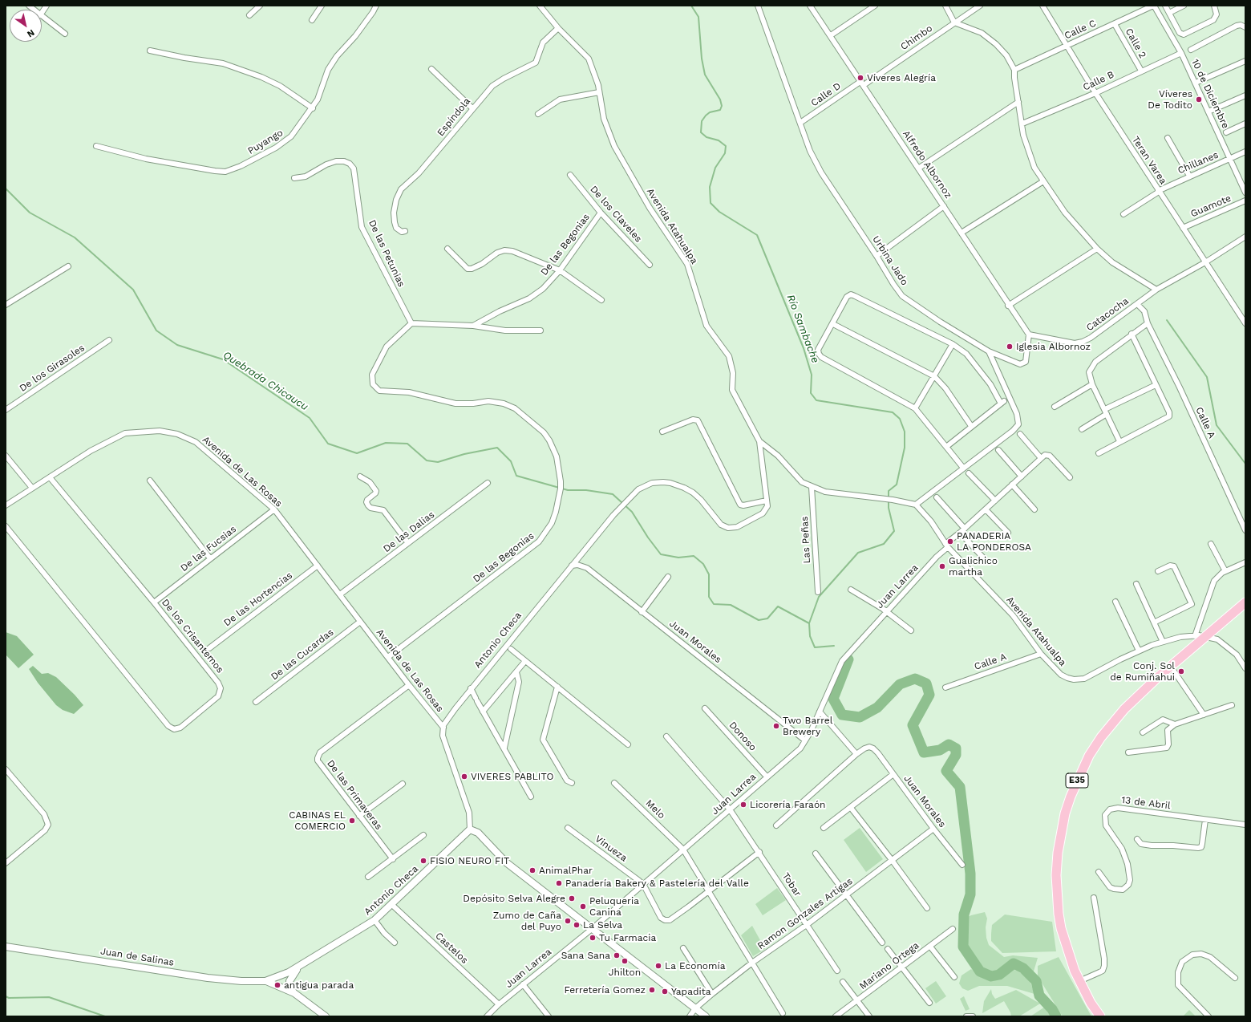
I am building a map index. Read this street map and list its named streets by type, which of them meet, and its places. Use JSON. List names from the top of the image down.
{
  "streets": {
    "highway": ["E35"],
    "street": [
      "Calle C",
      "Chimbo",
      "Calle 2",
      "Calle B",
      "10 de Diciembre",
      "Calle D",
      "Espíndola",
      "Puyango",
      "Teran Varea",
      "Chillanes",
      "Alfredo Albornoz",
      "Guamote",
      "De los Claveles",
      "Avenida Atahualpa",
      "De las Begonias",
      "De las Petunias",
      "Urbina Jado",
      "Catacocha",
      "De los Girasoles",
      "Calle A",
      "Avenida de Las Rosas",
      "De las Dalias",
      "Las Peñas",
      "De las Fucsias",
      "Juan Larrea",
      "De las Hortencias",
      "De los Crisantemos",
      "Antonio Checa",
      "Juan Morales",
      "De las Cucardas",
      "Donoso",
      "De las Primaveras",
      "13 de Abril",
      "Melo",
      "Vinueza",
      "Tobar",
      "Ramon Gonzales Artigas",
      "Castelos",
      "Juan de Salinas",
      "Mariano Ortega"
    ]
  },
  "crossings": [
    ["Calle C", "Calle 2"],
    ["Calle C", "10 de Diciembre"],
    ["Calle C", "Teran Varea"],
    ["Chimbo", "Calle D"],
    ["Chimbo", "Alfredo Albornoz"],
    ["Calle 2", "Calle B"],
    ["Calle B", "10 de Diciembre"],
    ["Calle B", "Teran Varea"],
    ["10 de Diciembre", "Chillanes"],
    ["Calle D", "Alfredo Albornoz"],
    ["Calle D", "Urbina Jado"],
    ["Espíndola", "Avenida Atahualpa"],
    ["Teran Varea", "Chillanes"],
    ["Teran Varea", "Guamote"],
    ["Teran Varea", "Catacocha"],
    ["Alfredo Albornoz", "Catacocha"],
    ["De los Claveles", "De las Begonias"],
    ["Avenida Atahualpa", "Calle A"],
    ["Avenida Atahualpa", "Las Peñas"],
    ["Avenida Atahualpa", "Juan Larrea"],
    ["Avenida Atahualpa", "Antonio Checa"],
    ["Avenida Atahualpa", "E35"],
    ["De las Begonias", "De las Petunias"],
    ["De las Begonias", "Avenida de Las Rosas"],
    ["Catacocha", "Calle A"],
    ["Avenida de Las Rosas", "De las Dalias"],
    ["Avenida de Las Rosas", "De las Fucsias"],
    ["Avenida de Las Rosas", "De las Hortencias"],
    ["Avenida de Las Rosas", "De los Crisantemos"],
    ["Avenida de Las Rosas", "Antonio Checa"],
    ["Avenida de Las Rosas", "De las Cucardas"],
    ["Avenida de Las Rosas", "De las Primaveras"],
    ["De las Fucsias", "De los Crisantemos"],
    ["Juan Larrea", "Juan Morales"],
    ["Juan Larrea", "Donoso"],
    ["Juan Larrea", "Melo"],
    ["Juan Larrea", "Vinueza"],
    ["Juan Larrea", "Tobar"],
    ["Juan Larrea", "Castelos"],
    ["Antonio Checa", "Juan Morales"],
    ["Antonio Checa", "Castelos"],
    ["Antonio Checa", "Juan de Salinas"],
    ["Juan Morales", "Ramon Gonzales Artigas"],
    ["Melo", "Ramon Gonzales Artigas"],
    ["Tobar", "Ramon Gonzales Artigas"]
  ],
  "water": ["Río Sambache", "Quebrada Chicaucu"],
  "places": [
    "Víveres Alegría",
    "Víveres De Todito",
    "Iglesia Albornoz",
    "PANADERIA LA PONDEROSA",
    "Gualichico martha",
    "Conj. Sol de Rumiñahui",
    "Two Barrel Brewery",
    "VIVERES PABLITO",
    "Licorería Faraón",
    "CABINAS EL COMERCIO",
    "FISIO NEURO FIT",
    "AnimalPhar",
    "Panadería Bakery & Pastelería del Valle",
    "Depósito Selva Alegre",
    "Peluqueria Canina",
    "Zumo de Caña del Puyo",
    "La Selva",
    "Tu Farmacia",
    "Sana Sana",
    "Jhilton",
    "La Economía",
    "antigua parada",
    "Ferretería Gomez",
    "Yapadita"
  ],
  "north": "bottom right"
}
